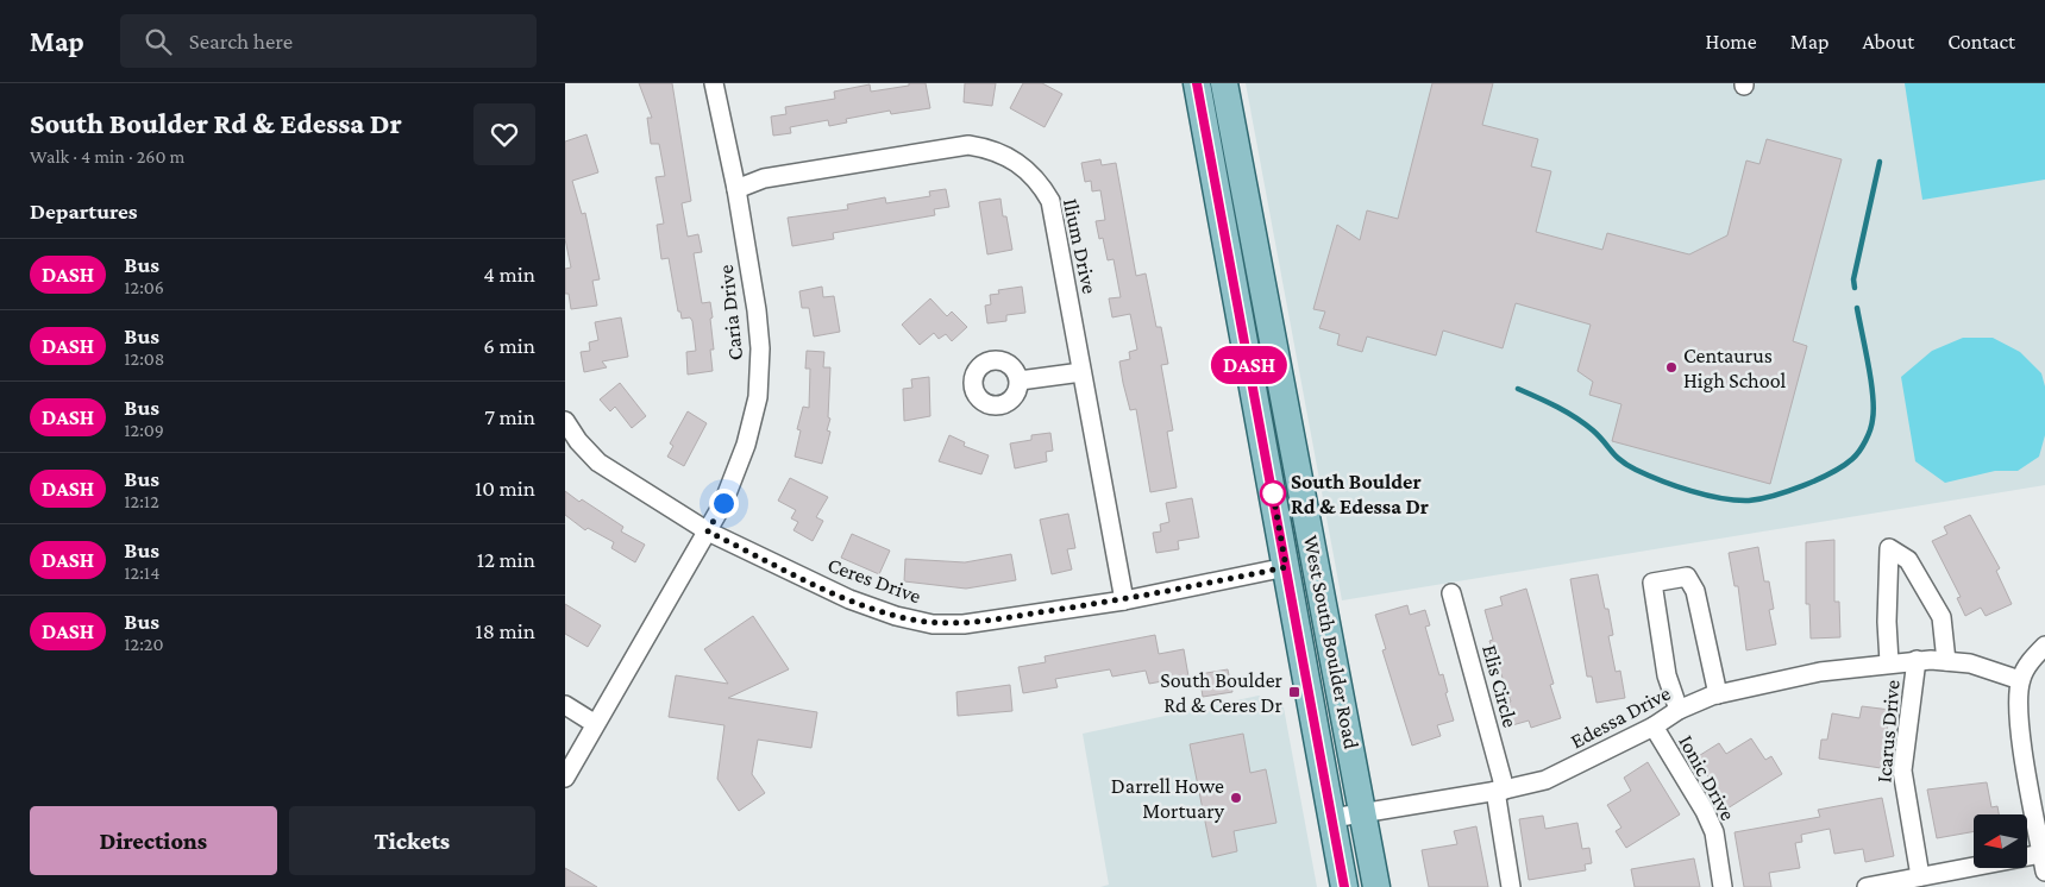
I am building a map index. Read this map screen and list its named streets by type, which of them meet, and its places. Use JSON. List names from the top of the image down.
{
  "streets": {
    "main road": ["West South Boulder Road"],
    "street": [
      "Ilium Drive",
      "Caria Drive",
      "Ceres Drive",
      "Elis Circle",
      "Edessa Drive",
      "Icarus Drive",
      "Ionic Drive"
    ]
  },
  "crossings": [
    ["Ilium Drive", "Caria Drive"],
    ["Ilium Drive", "Ceres Drive"],
    ["Caria Drive", "Ceres Drive"],
    ["Ceres Drive", "West South Boulder Road"],
    ["West South Boulder Road", "Edessa Drive"],
    ["Elis Circle", "Edessa Drive"],
    ["Edessa Drive", "Icarus Drive"],
    ["Edessa Drive", "Ionic Drive"]
  ],
  "places": {
    "other": ["Centaurus High School", "South Boulder Rd & Edessa Dr", "Darrell Howe Mortuary"],
    "transit": ["South Boulder Rd & Ceres Dr"]
  },
  "lines": ["bus line DASH"],
  "north": "left",
  "page": {
    "header": "Map",
    "search": "Search here",
    "nav": [
      "Home",
      "Map",
      "About",
      "Contact"
    ],
    "heading": [
      ["South Boulder Rd & Edessa Dr", "Walk · 4 min · 260 m"],
      "Departures"
    ],
    "on_map": "DASH",
    "list": [
      {
        "mark": "DASH",
        "name": "Bus",
        "note": "12:06",
        "value": "4 min"
      },
      {
        "mark": "DASH",
        "name": "Bus",
        "note": "12:08",
        "value": "6 min"
      },
      {
        "mark": "DASH",
        "name": "Bus",
        "note": "12:09",
        "value": "7 min"
      },
      {
        "mark": "DASH",
        "name": "Bus",
        "note": "12:12",
        "value": "10 min"
      },
      {
        "mark": "DASH",
        "name": "Bus",
        "note": "12:14",
        "value": "12 min"
      },
      {
        "mark": "DASH",
        "name": "Bus",
        "note": "12:20",
        "value": "18 min"
      }
    ],
    "buttons": ["Directions", "Tickets"]
  }
}
